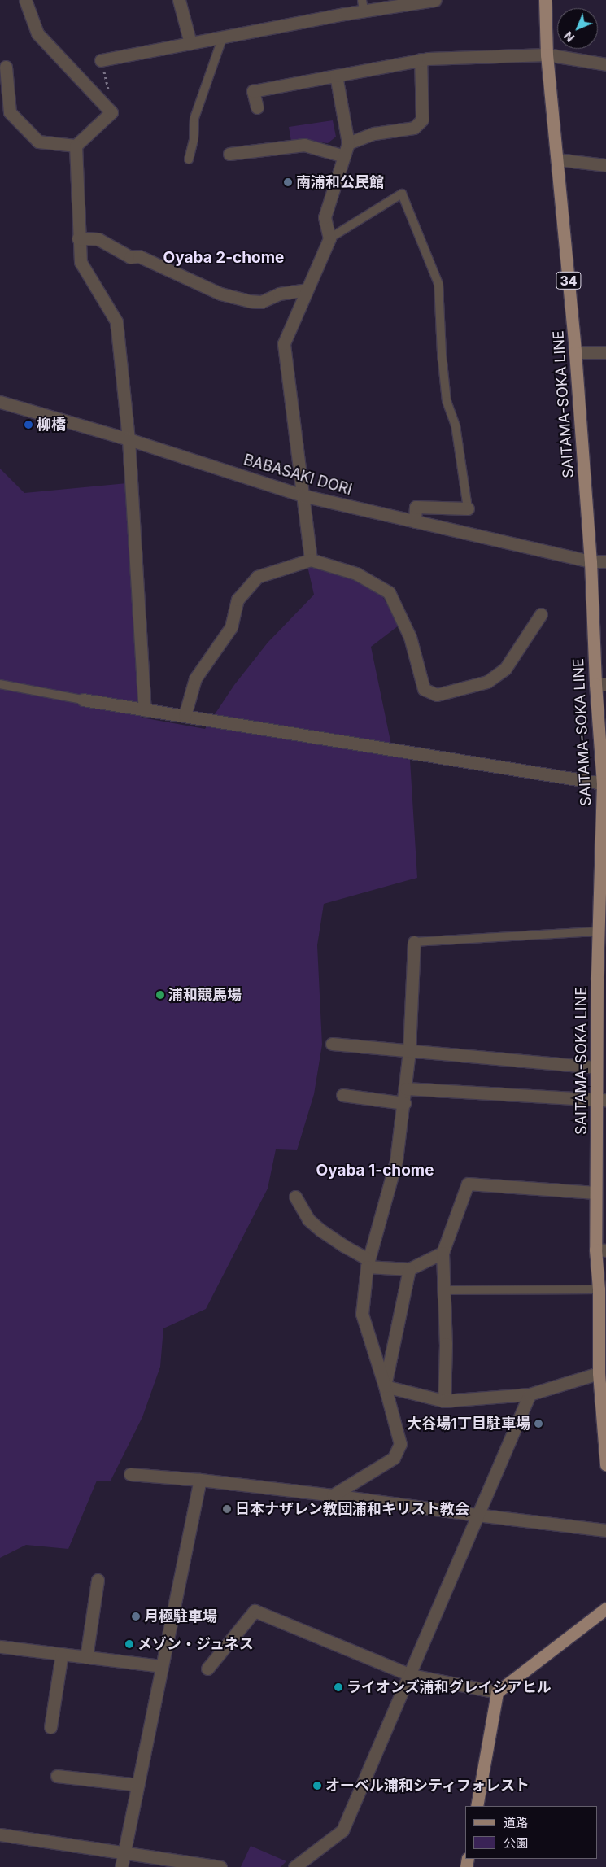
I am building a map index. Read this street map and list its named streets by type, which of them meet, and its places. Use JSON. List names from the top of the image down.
{
  "streets": {
    "main road": ["34", "SAITAMA-SOKA LINE"],
    "street": ["BABASAKI DORI"]
  },
  "crossings": [
    ["SAITAMA-SOKA LINE", "BABASAKI DORI"]
  ],
  "districts": ["Oyaba 2-chome", "Oyaba 1-chome"],
  "places": [
    "南浦和公民館",
    "柳橋",
    "浦和競馬場",
    "大谷場1丁目駐車場",
    "日本ナザレン教団浦和キリスト教会",
    "月極駐車場",
    "メゾン・ジュネス",
    "ライオンズ浦和グレイシアヒル",
    "オーベル浦和シティフォレスト"
  ],
  "legend": ["道路", "公園"],
  "north": "bottom left"
}
